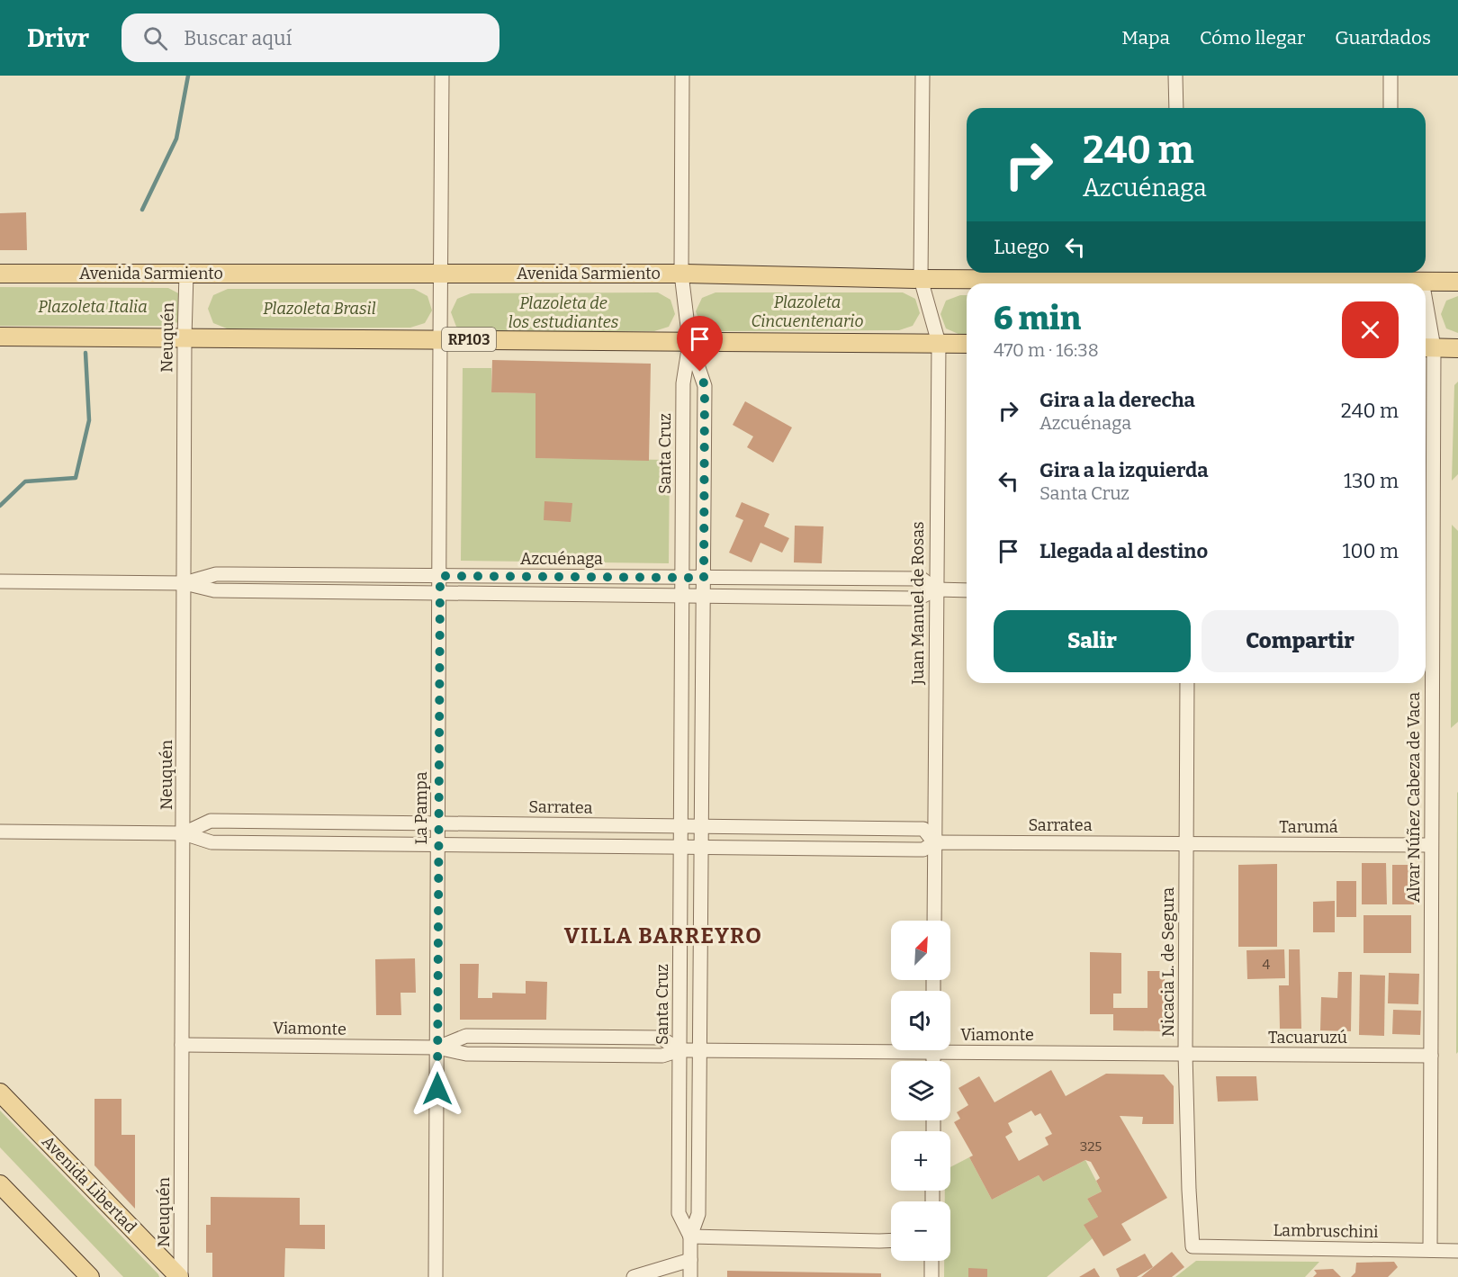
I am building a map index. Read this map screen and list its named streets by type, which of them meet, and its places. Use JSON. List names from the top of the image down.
{
  "streets": {
    "main road": ["Avenida Sarmiento", "RP103", "Avenida Libertad"],
    "street": [
      "Neuquén",
      "Santa Cruz",
      "Azcuénaga",
      "Juan Manuel de Rosas",
      "Alvar Núñez Cabeza de Vaca",
      "Sarratea",
      "La Pampa",
      "Tarumá",
      "Nicacia L. de Segura",
      "Viamonte",
      "Tacuaruzú",
      "Lambruschini"
    ]
  },
  "crossings": [
    ["Avenida Sarmiento", "Neuquén"],
    ["Avenida Sarmiento", "Juan Manuel de Rosas"],
    ["Avenida Sarmiento", "Alvar Núñez Cabeza de Vaca"],
    ["Avenida Sarmiento", "La Pampa"],
    ["Neuquén", "RP103"],
    ["Neuquén", "Azcuénaga"],
    ["Neuquén", "Sarratea"],
    ["Neuquén", "Viamonte"],
    ["Neuquén", "Avenida Libertad"],
    ["RP103", "Santa Cruz"],
    ["RP103", "Juan Manuel de Rosas"],
    ["RP103", "La Pampa"],
    ["Santa Cruz", "Azcuénaga"],
    ["Santa Cruz", "Sarratea"],
    ["Santa Cruz", "Viamonte"],
    ["Azcuénaga", "Juan Manuel de Rosas"],
    ["Azcuénaga", "La Pampa"],
    ["Juan Manuel de Rosas", "Sarratea"],
    ["Alvar Núñez Cabeza de Vaca", "Tarumá"],
    ["Alvar Núñez Cabeza de Vaca", "Tacuaruzú"],
    ["Alvar Núñez Cabeza de Vaca", "Lambruschini"],
    ["Sarratea", "La Pampa"],
    ["Sarratea", "Tarumá"],
    ["Sarratea", "Nicacia L. de Segura"],
    ["La Pampa", "Viamonte"],
    ["Tarumá", "Nicacia L. de Segura"],
    ["Nicacia L. de Segura", "Viamonte"],
    ["Nicacia L. de Segura", "Tacuaruzú"],
    ["Nicacia L. de Segura", "Lambruschini"],
    ["Viamonte", "Tacuaruzú"]
  ],
  "districts": ["VILLA BARREYRO"],
  "parks": [
    "Plazoleta Cincuentenario",
    "Plazoleta de los estudiantes",
    "Plazoleta Italia",
    "Plazoleta Brasil"
  ],
  "house_numbers": ["4", "325"],
  "north": "top right",
  "page": {
    "header": "Drivr",
    "search": "Buscar aquí",
    "nav": ["Mapa", "Cómo llegar", "Guardados"],
    "turn": ["240 m", "Azcuénaga"],
    "then": "Luego",
    "heading": ["6 min", "470 m · 16:38"],
    "list": [
      {
        "name": "Gira a la derecha",
        "note": "Azcuénaga",
        "value": "240 m"
      },
      {
        "name": "Gira a la izquierda",
        "note": "Santa Cruz",
        "value": "130 m"
      },
      {
        "name": "Llegada al destino",
        "value": "100 m"
      }
    ],
    "buttons": ["Salir", "Compartir"],
    "map_buttons": ["+", "−"]
  }
}
